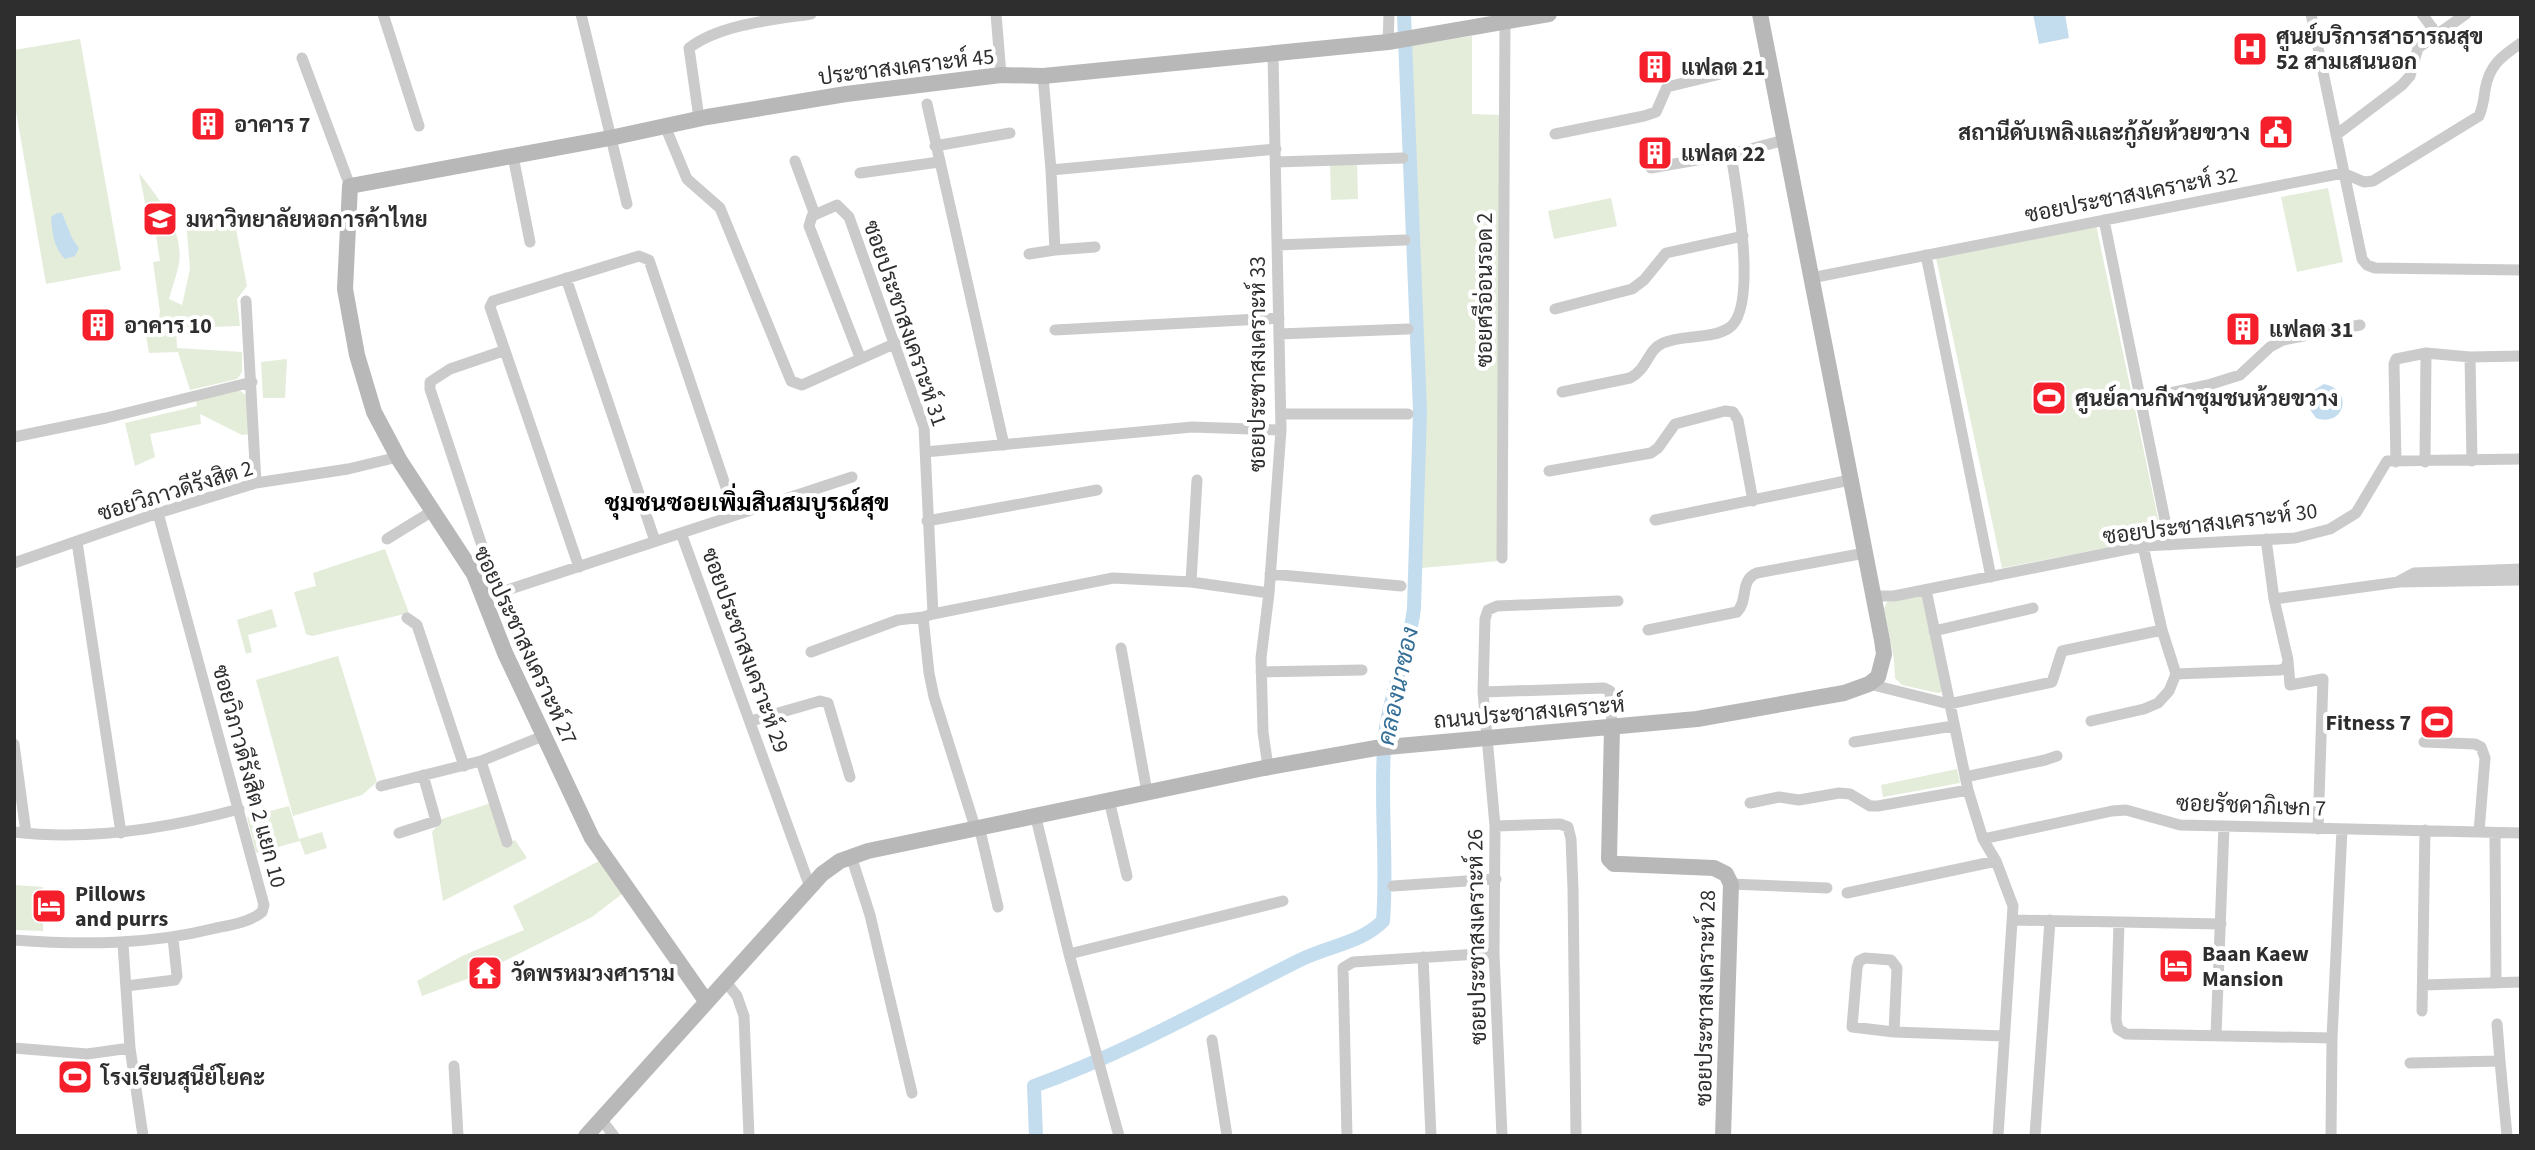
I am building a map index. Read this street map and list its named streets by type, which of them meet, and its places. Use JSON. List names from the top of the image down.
{
  "streets": {
    "street": [
      "ประชาสงเคราะห์ 45",
      "ซอยประชาสงเคราะห์ 32",
      "ซอยศรีอ่อนรอด 2",
      "ซอยประชาสงเคราะห์ 31",
      "ซอยประชาสงเคราะห์ 33",
      "ซอยวิภาวดีรังสิต 2",
      "ซอยประชาสงเคราะห์ 30",
      "ซอยประชาสงเคราะห์ 27",
      "ซอยประชาสงเคราะห์ 29",
      "ถนนประชาสงเคราะห์",
      "ซอยวิภาวดีรังสิต 2 แยก 10",
      "ซอยรัชดาภิเษก 7",
      "ซอยประชาสงเคราะห์ 26",
      "ซอยประชาสงเคราะห์ 28"
    ]
  },
  "crossings": [
    ["ประชาสงเคราะห์ 45", "ซอยประชาสงเคราะห์ 33"],
    ["ประชาสงเคราะห์ 45", "ซอยประชาสงเคราะห์ 27"],
    ["ซอยประชาสงเคราะห์ 31", "ถนนประชาสงเคราะห์"],
    ["ซอยประชาสงเคราะห์ 33", "ถนนประชาสงเคราะห์"],
    ["ซอยวิภาวดีรังสิต 2", "ซอยประชาสงเคราะห์ 27"],
    ["ซอยวิภาวดีรังสิต 2", "ซอยวิภาวดีรังสิต 2 แยก 10"],
    ["ซอยประชาสงเคราะห์ 27", "ซอยประชาสงเคราะห์ 29"],
    ["ซอยประชาสงเคราะห์ 27", "ถนนประชาสงเคราะห์"],
    ["ซอยประชาสงเคราะห์ 29", "ถนนประชาสงเคราะห์"],
    ["ถนนประชาสงเคราะห์", "ซอยประชาสงเคราะห์ 26"],
    ["ถนนประชาสงเคราะห์", "ซอยประชาสงเคราะห์ 28"]
  ],
  "districts": ["ชุมชนซอยเพิ่มสินสมบูรณ์สุข"],
  "water": ["คลองนาซอง"],
  "places": {
    "hospital": ["ศูนย์บริการสาธารณสุข 52 สามเสนนอก"],
    "building": [
      "แฟลต 21",
      "อาคาร 7",
      "แฟลต 22",
      "อาคาร 10",
      "แฟลต 31"
    ],
    "public building": ["สถานีดับเพลิงและกู้ภัยห้วยขวาง"],
    "school or university": ["มหาวิทยาลัยหอการค้าไทย"],
    "sports": ["ศูนย์ลานกีฬาชุมชนห้วยขวาง", "Fitness 7", "โรงเรียนสุนีย์โยคะ"],
    "hotel": ["Pillows and purrs", "Baan Kaew Mansion"],
    "temple": ["วัดพรหมวงศาราม"]
  }
}
